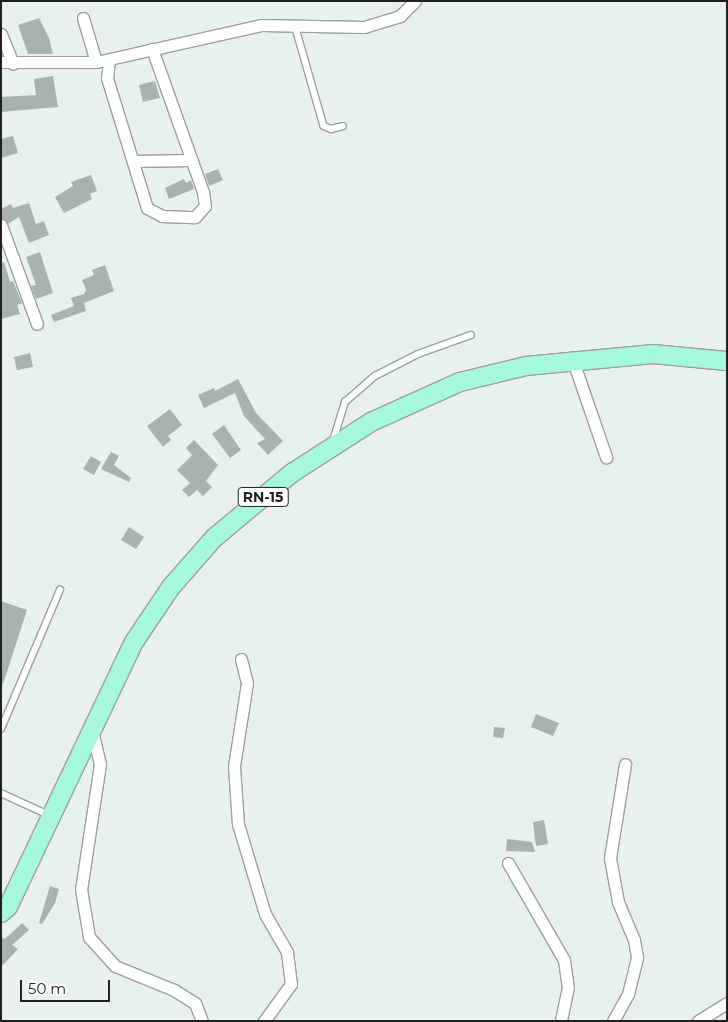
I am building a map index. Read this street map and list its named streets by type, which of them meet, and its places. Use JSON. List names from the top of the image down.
{
  "streets": {
    "main road": ["RN-15"]
  },
  "scale_bar": "50 m"
}
